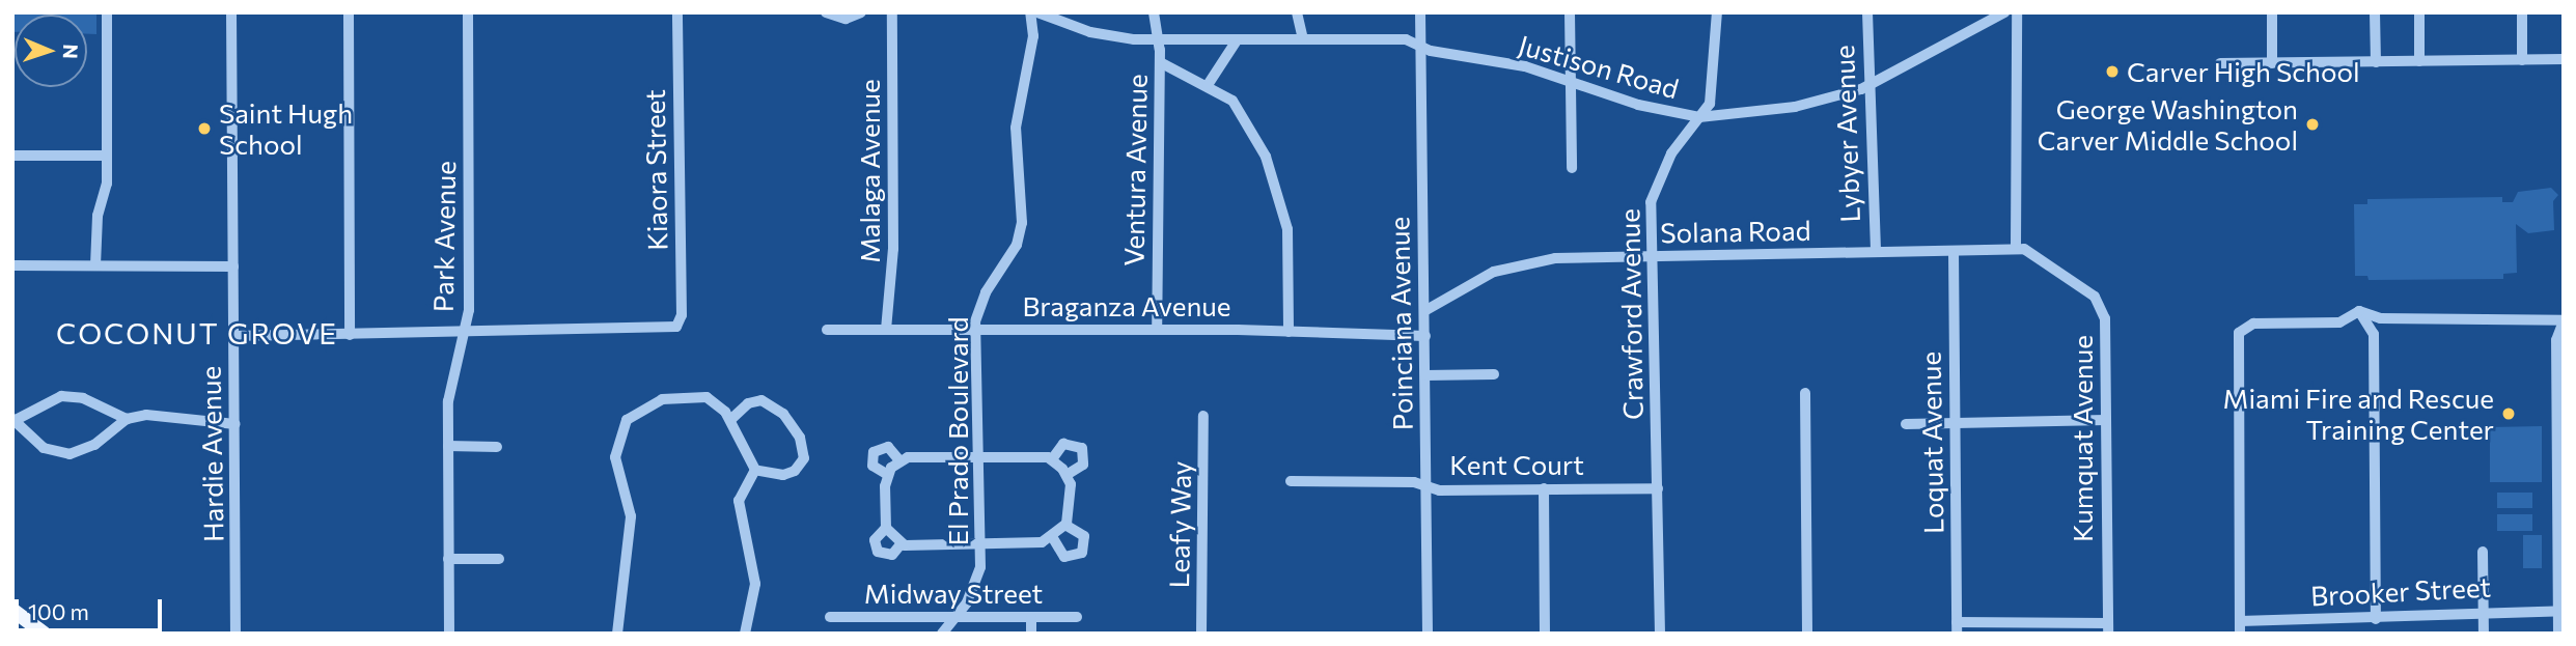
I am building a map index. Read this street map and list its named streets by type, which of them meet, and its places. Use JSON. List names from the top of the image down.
{
  "streets": {
    "street": [
      "Justison Road",
      "Lybyer Avenue",
      "Kiaora Street",
      "Ventura Avenue",
      "Malaga Avenue",
      "Solana Road",
      "Park Avenue",
      "Braganza Avenue",
      "Crawford Avenue",
      "Poinciana Avenue",
      "El Prado Boulevard",
      "Kumquat Avenue",
      "Loquat Avenue",
      "Hardie Avenue",
      "Kent Court",
      "Leafy Way",
      "Brooker Street",
      "Midway Street"
    ]
  },
  "crossings": [
    ["Justison Road", "Lybyer Avenue"],
    ["Justison Road", "Ventura Avenue"],
    ["Justison Road", "Crawford Avenue"],
    ["Justison Road", "Poinciana Avenue"],
    ["Lybyer Avenue", "Solana Road"],
    ["Kiaora Street", "Park Avenue"],
    ["Ventura Avenue", "Braganza Avenue"],
    ["Malaga Avenue", "Braganza Avenue"],
    ["Solana Road", "Crawford Avenue"],
    ["Solana Road", "Poinciana Avenue"],
    ["Solana Road", "Kumquat Avenue"],
    ["Solana Road", "Loquat Avenue"],
    ["Braganza Avenue", "Poinciana Avenue"],
    ["Braganza Avenue", "El Prado Boulevard"],
    ["Crawford Avenue", "Kent Court"],
    ["Poinciana Avenue", "Kent Court"],
    ["El Prado Boulevard", "Midway Street"]
  ],
  "districts": ["COCONUT GROVE"],
  "places": [
    "Carver High School",
    "George Washington Carver Middle School",
    "Saint Hugh School",
    "Miami Fire and Rescue Training Center"
  ],
  "scale_bar": "100 m",
  "north": "right"
}
